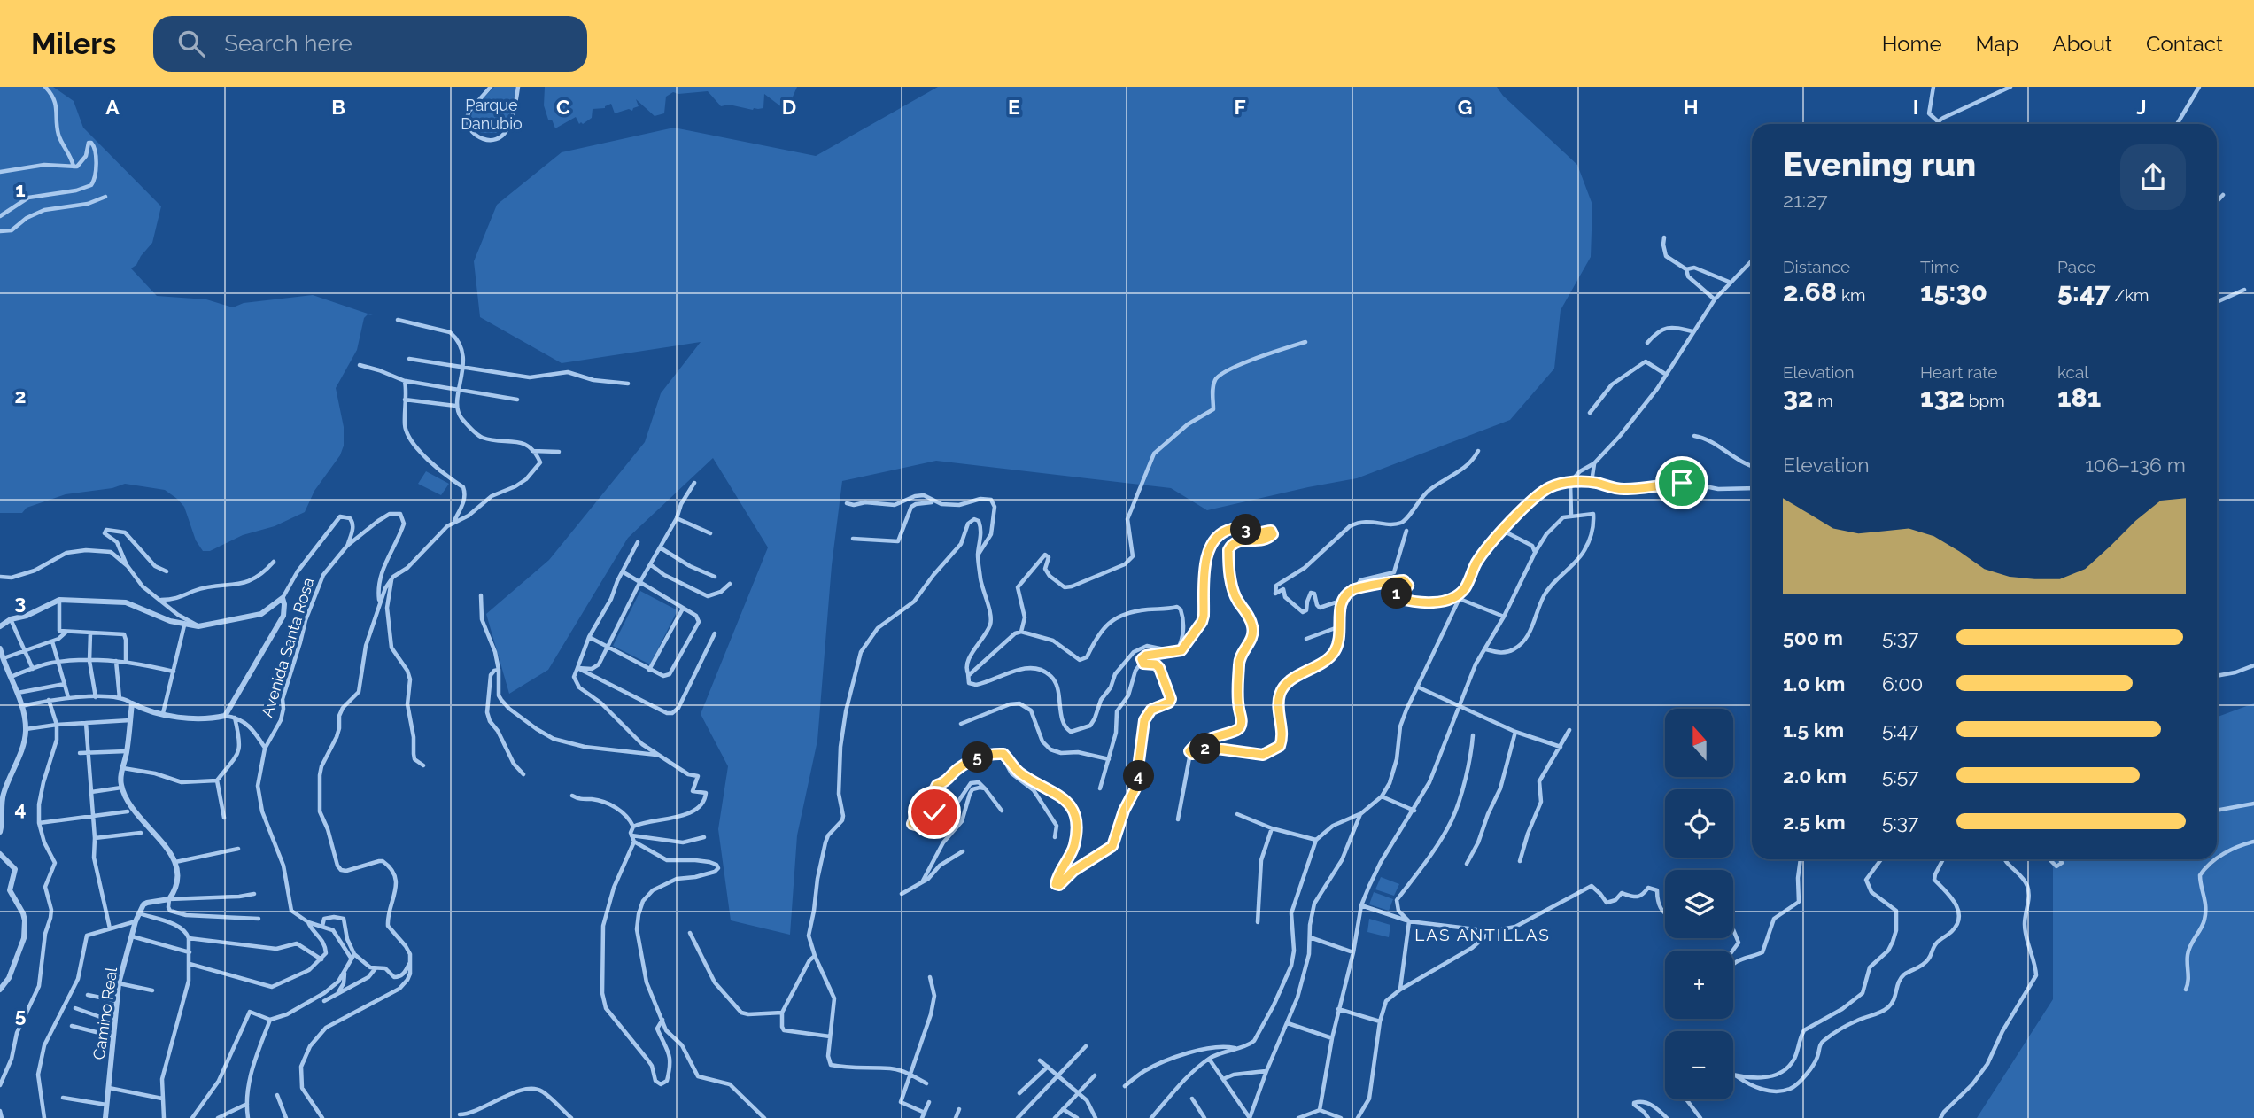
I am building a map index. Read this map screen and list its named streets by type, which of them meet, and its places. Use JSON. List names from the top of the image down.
{
  "streets": {
    "street": ["Avenida Santa Rosa", "Camino Real"]
  },
  "districts": ["LAS ANTILLAS"],
  "parks": ["Parque Danubio"],
  "north": "top",
  "page": {
    "header": "Milers",
    "search": "Search here",
    "nav": [
      "Home",
      "Map",
      "About",
      "Contact"
    ],
    "heading": ["Evening run", "21:27"],
    "stats": [
      ["Distance", "2.68 km"],
      ["Time", "15:30"],
      ["Pace", "5:47 /km"],
      ["Elevation", "32 m"],
      ["Heart rate", "132 bpm"],
      ["kcal", "181"]
    ],
    "chart": ["Elevation", "106–136 m"],
    "pins": [
      "3",
      "1",
      "2",
      "5",
      "4"
    ],
    "list": [
      {
        "name": "500 m",
        "note": "5:37"
      },
      {
        "name": "1.0 km",
        "note": "6:00"
      },
      {
        "name": "1.5 km",
        "note": "5:47"
      },
      {
        "name": "2.0 km",
        "note": "5:57"
      },
      {
        "name": "2.5 km",
        "note": "5:37"
      }
    ],
    "map_buttons": ["+", "−"]
  },
  "grid": {
    "columns": [
      "A",
      "B",
      "C",
      "D",
      "E",
      "F",
      "G",
      "H",
      "I",
      "J"
    ],
    "rows": [
      "1",
      "2",
      "3",
      "4",
      "5"
    ]
  }
}
